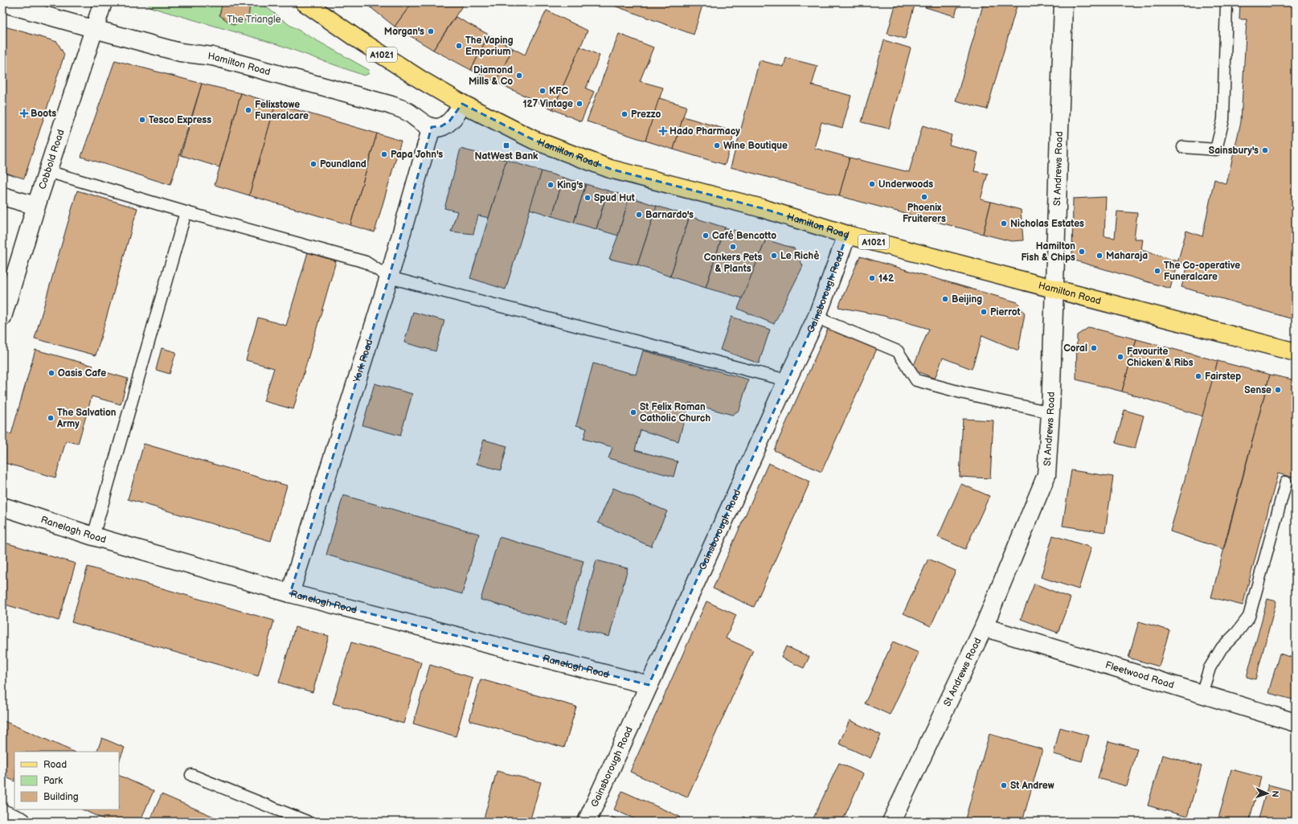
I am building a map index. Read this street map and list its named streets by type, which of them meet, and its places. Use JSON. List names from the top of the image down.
{
  "streets": {
    "main road": ["A1021", "Hamilton Road"],
    "street": [
      "Cobbold Road",
      "St Andrews Road",
      "Gainsborough Road",
      "York Road",
      "Ranelagh Road",
      "Fleetwood Road"
    ]
  },
  "crossings": [
    ["Hamilton Road", "Cobbold Road"],
    ["Hamilton Road", "St Andrews Road"],
    ["Hamilton Road", "Gainsborough Road"],
    ["Hamilton Road", "York Road"],
    ["St Andrews Road", "Fleetwood Road"],
    ["Gainsborough Road", "Ranelagh Road"],
    ["York Road", "Ranelagh Road"]
  ],
  "parks": ["The Triangle"],
  "places": {
    "other": [
      "Morgan's",
      "The Vaping Emporium",
      "Diamond Mills & Co",
      "KFC",
      "127 Vintage",
      "Felixstowe Funeralcare",
      "Prezzo",
      "Tesco Express",
      "Wine Boutique",
      "Sainsbury's",
      "Papa John's",
      "Poundland",
      "Underwoods",
      "King's",
      "Phoenix Fruiterers",
      "Spud Hut",
      "Barnardo's",
      "Nicholas Estates",
      "Café Bencotto",
      "Conkers Pets & Plants",
      "Hamilton Fish & Chips",
      "Le Richè",
      "Maharaja",
      "The Co-operative Funeralcare",
      "142",
      "Beijing",
      "Pierrot",
      "Coral",
      "Favourite Chicken & Ribs",
      "Oasis Cafe",
      "Fairstep",
      "Sense",
      "St Felix Roman Catholic Church",
      "The Salvation Army",
      "St Andrew"
    ],
    "health": ["Boots", "Hado Pharmacy"],
    "transit": ["NatWest Bank"]
  },
  "legend": ["Road", "Park", "Building"],
  "north": "right"
}
